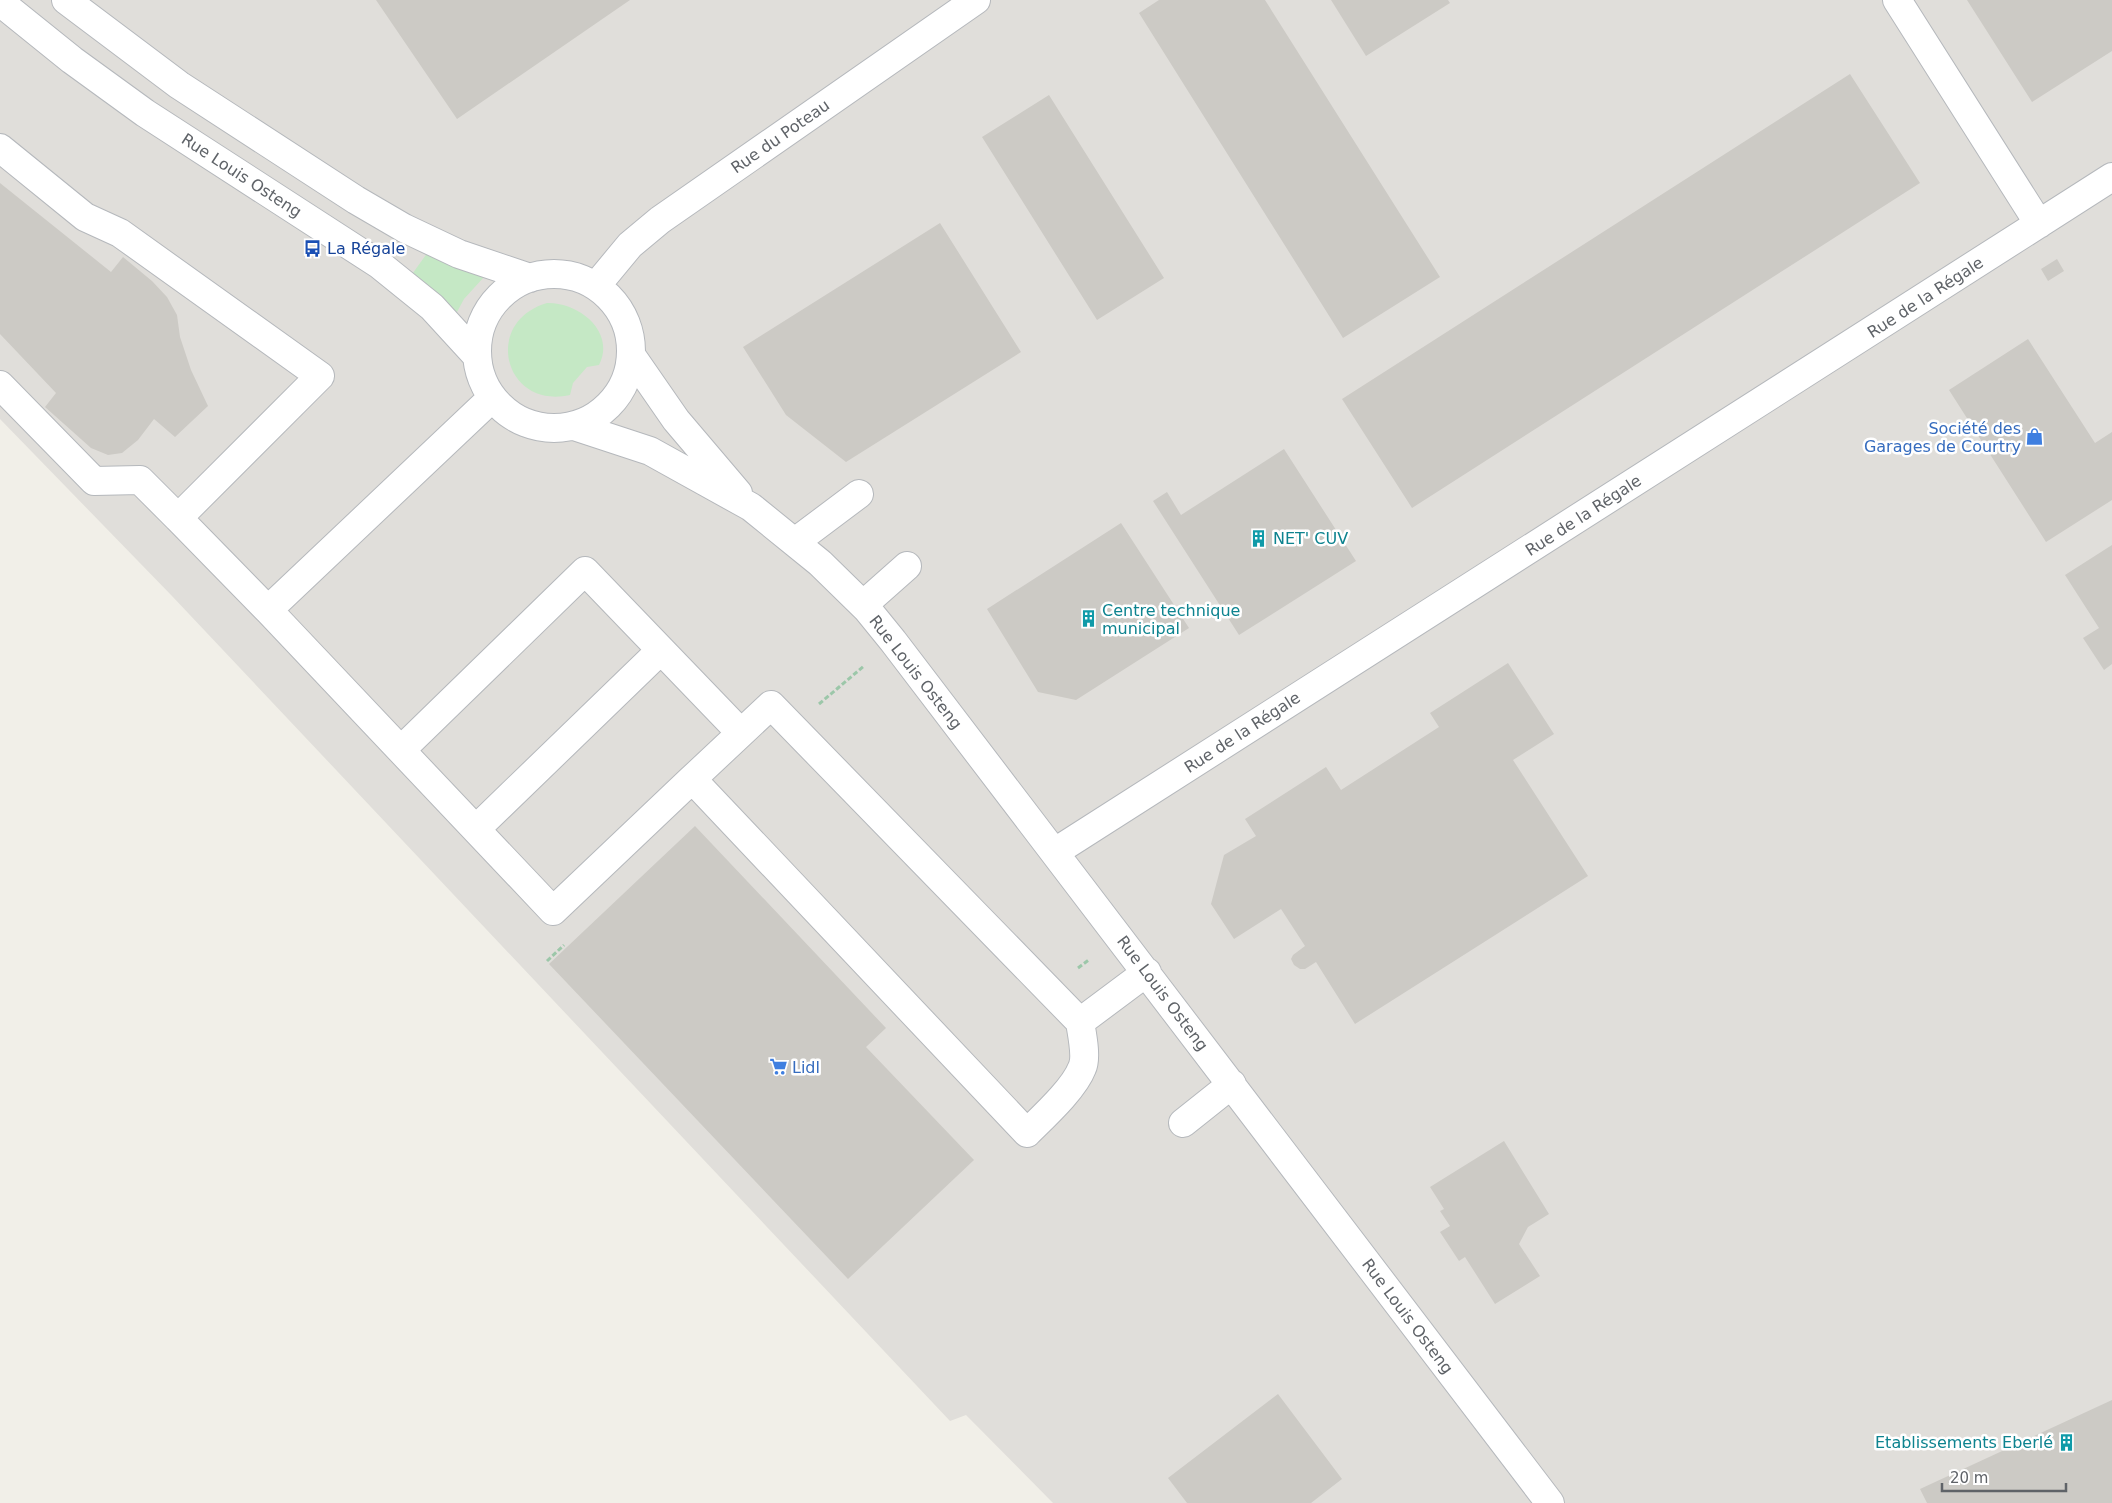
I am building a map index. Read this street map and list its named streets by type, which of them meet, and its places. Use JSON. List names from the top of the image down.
{
  "streets": {
    "street": ["Rue du Poteau", "Rue Louis Osteng", "Rue de la Régale"]
  },
  "crossings": [
    ["Rue du Poteau", "Rue Louis Osteng"],
    ["Rue Louis Osteng", "Rue de la Régale"]
  ],
  "places": {
    "bus stop": ["La Régale"],
    "shop": ["Société des Garages de Courtry"],
    "building": ["NET' CUV", "Centre technique municipal", "Etablissements Eberlé"],
    "supermarket": ["Lidl"]
  },
  "scale_bar": "20 m"
}
